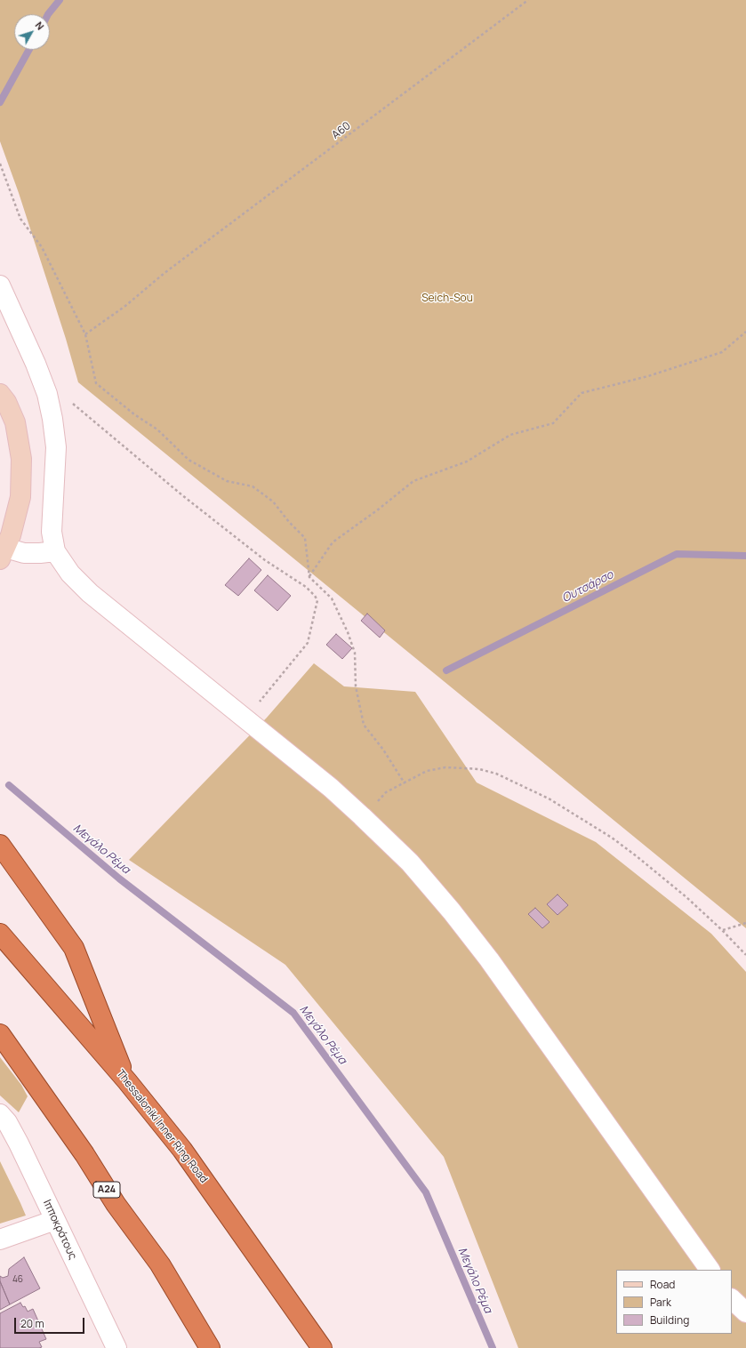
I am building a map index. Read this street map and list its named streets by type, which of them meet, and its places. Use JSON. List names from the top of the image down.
{
  "streets": {
    "highway": ["Thessaloniki Inner Ring Road", "Α24"],
    "street": ["Ιπποκράτους"],
    "path": ["Α60"]
  },
  "water": ["Ουτσάρσο", "Μεγάλο Ρέμα"],
  "parks": ["Seich-Sou"],
  "house_numbers": ["46"],
  "legend": ["Road", "Park", "Building"],
  "scale_bar": "20 m",
  "north": "top right"
}
